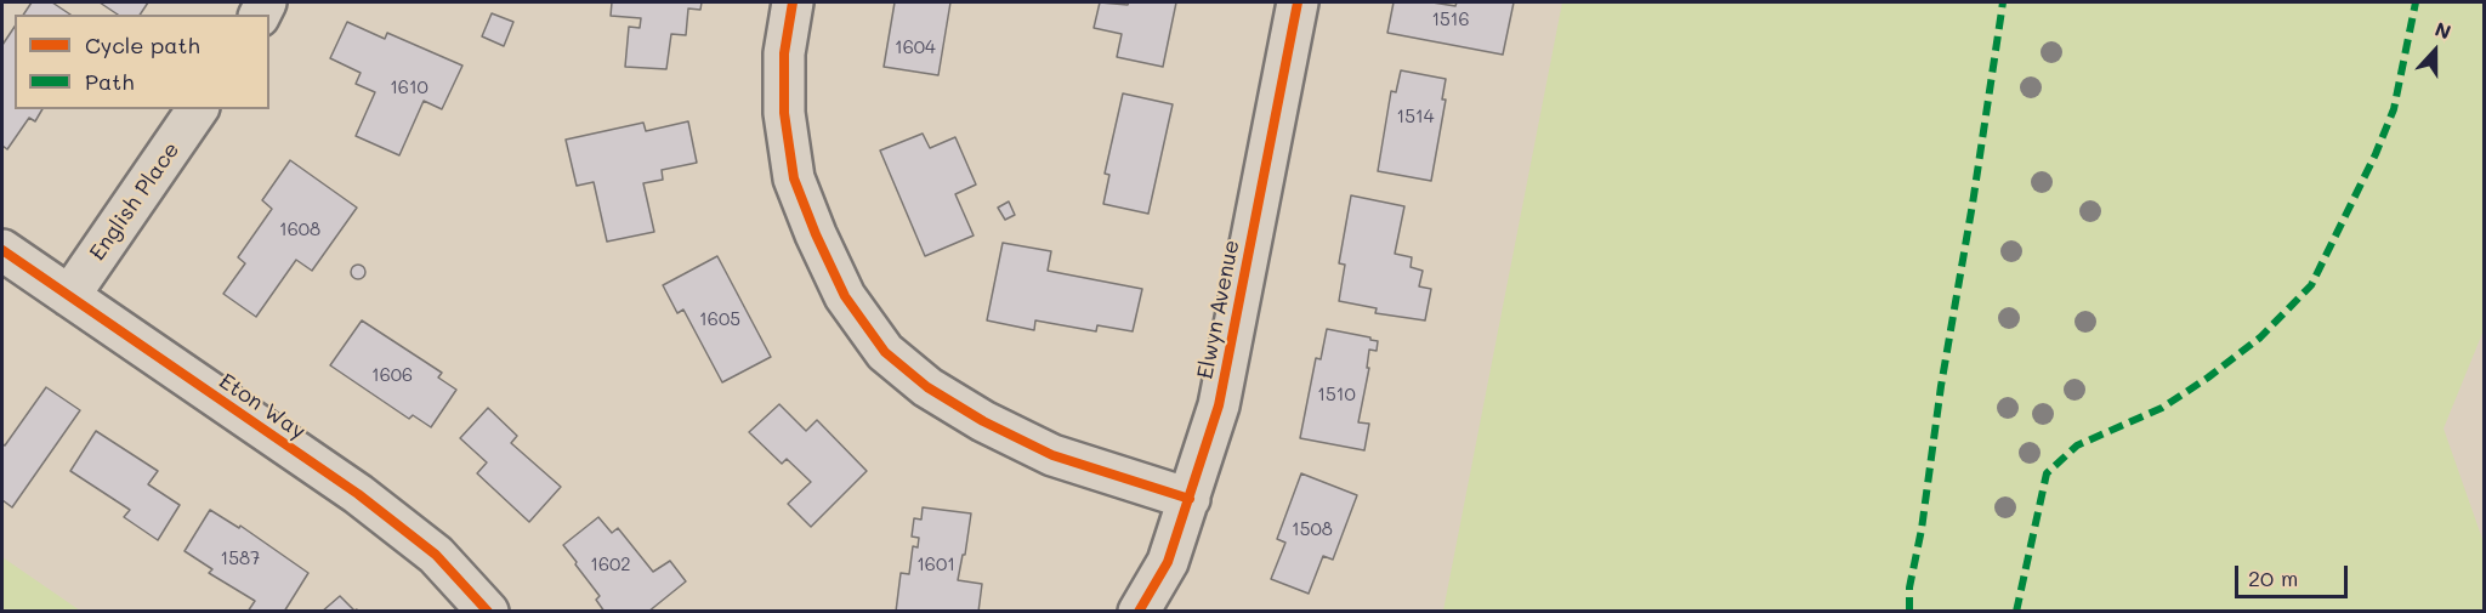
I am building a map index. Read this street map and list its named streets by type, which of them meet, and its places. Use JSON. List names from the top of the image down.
{
  "streets": {
    "street": ["English Place", "Elwyn Avenue", "Eton Way"]
  },
  "crossings": [
    ["English Place", "Eton Way"]
  ],
  "house_numbers": [
    "1516",
    "1604",
    "1610",
    "1514",
    "1608",
    "1605",
    "1606",
    "1510",
    "1508",
    "1587",
    "1602",
    "1601"
  ],
  "legend": ["Cycle path", "Path"],
  "scale_bar": "20 m",
  "north": "top"
}
